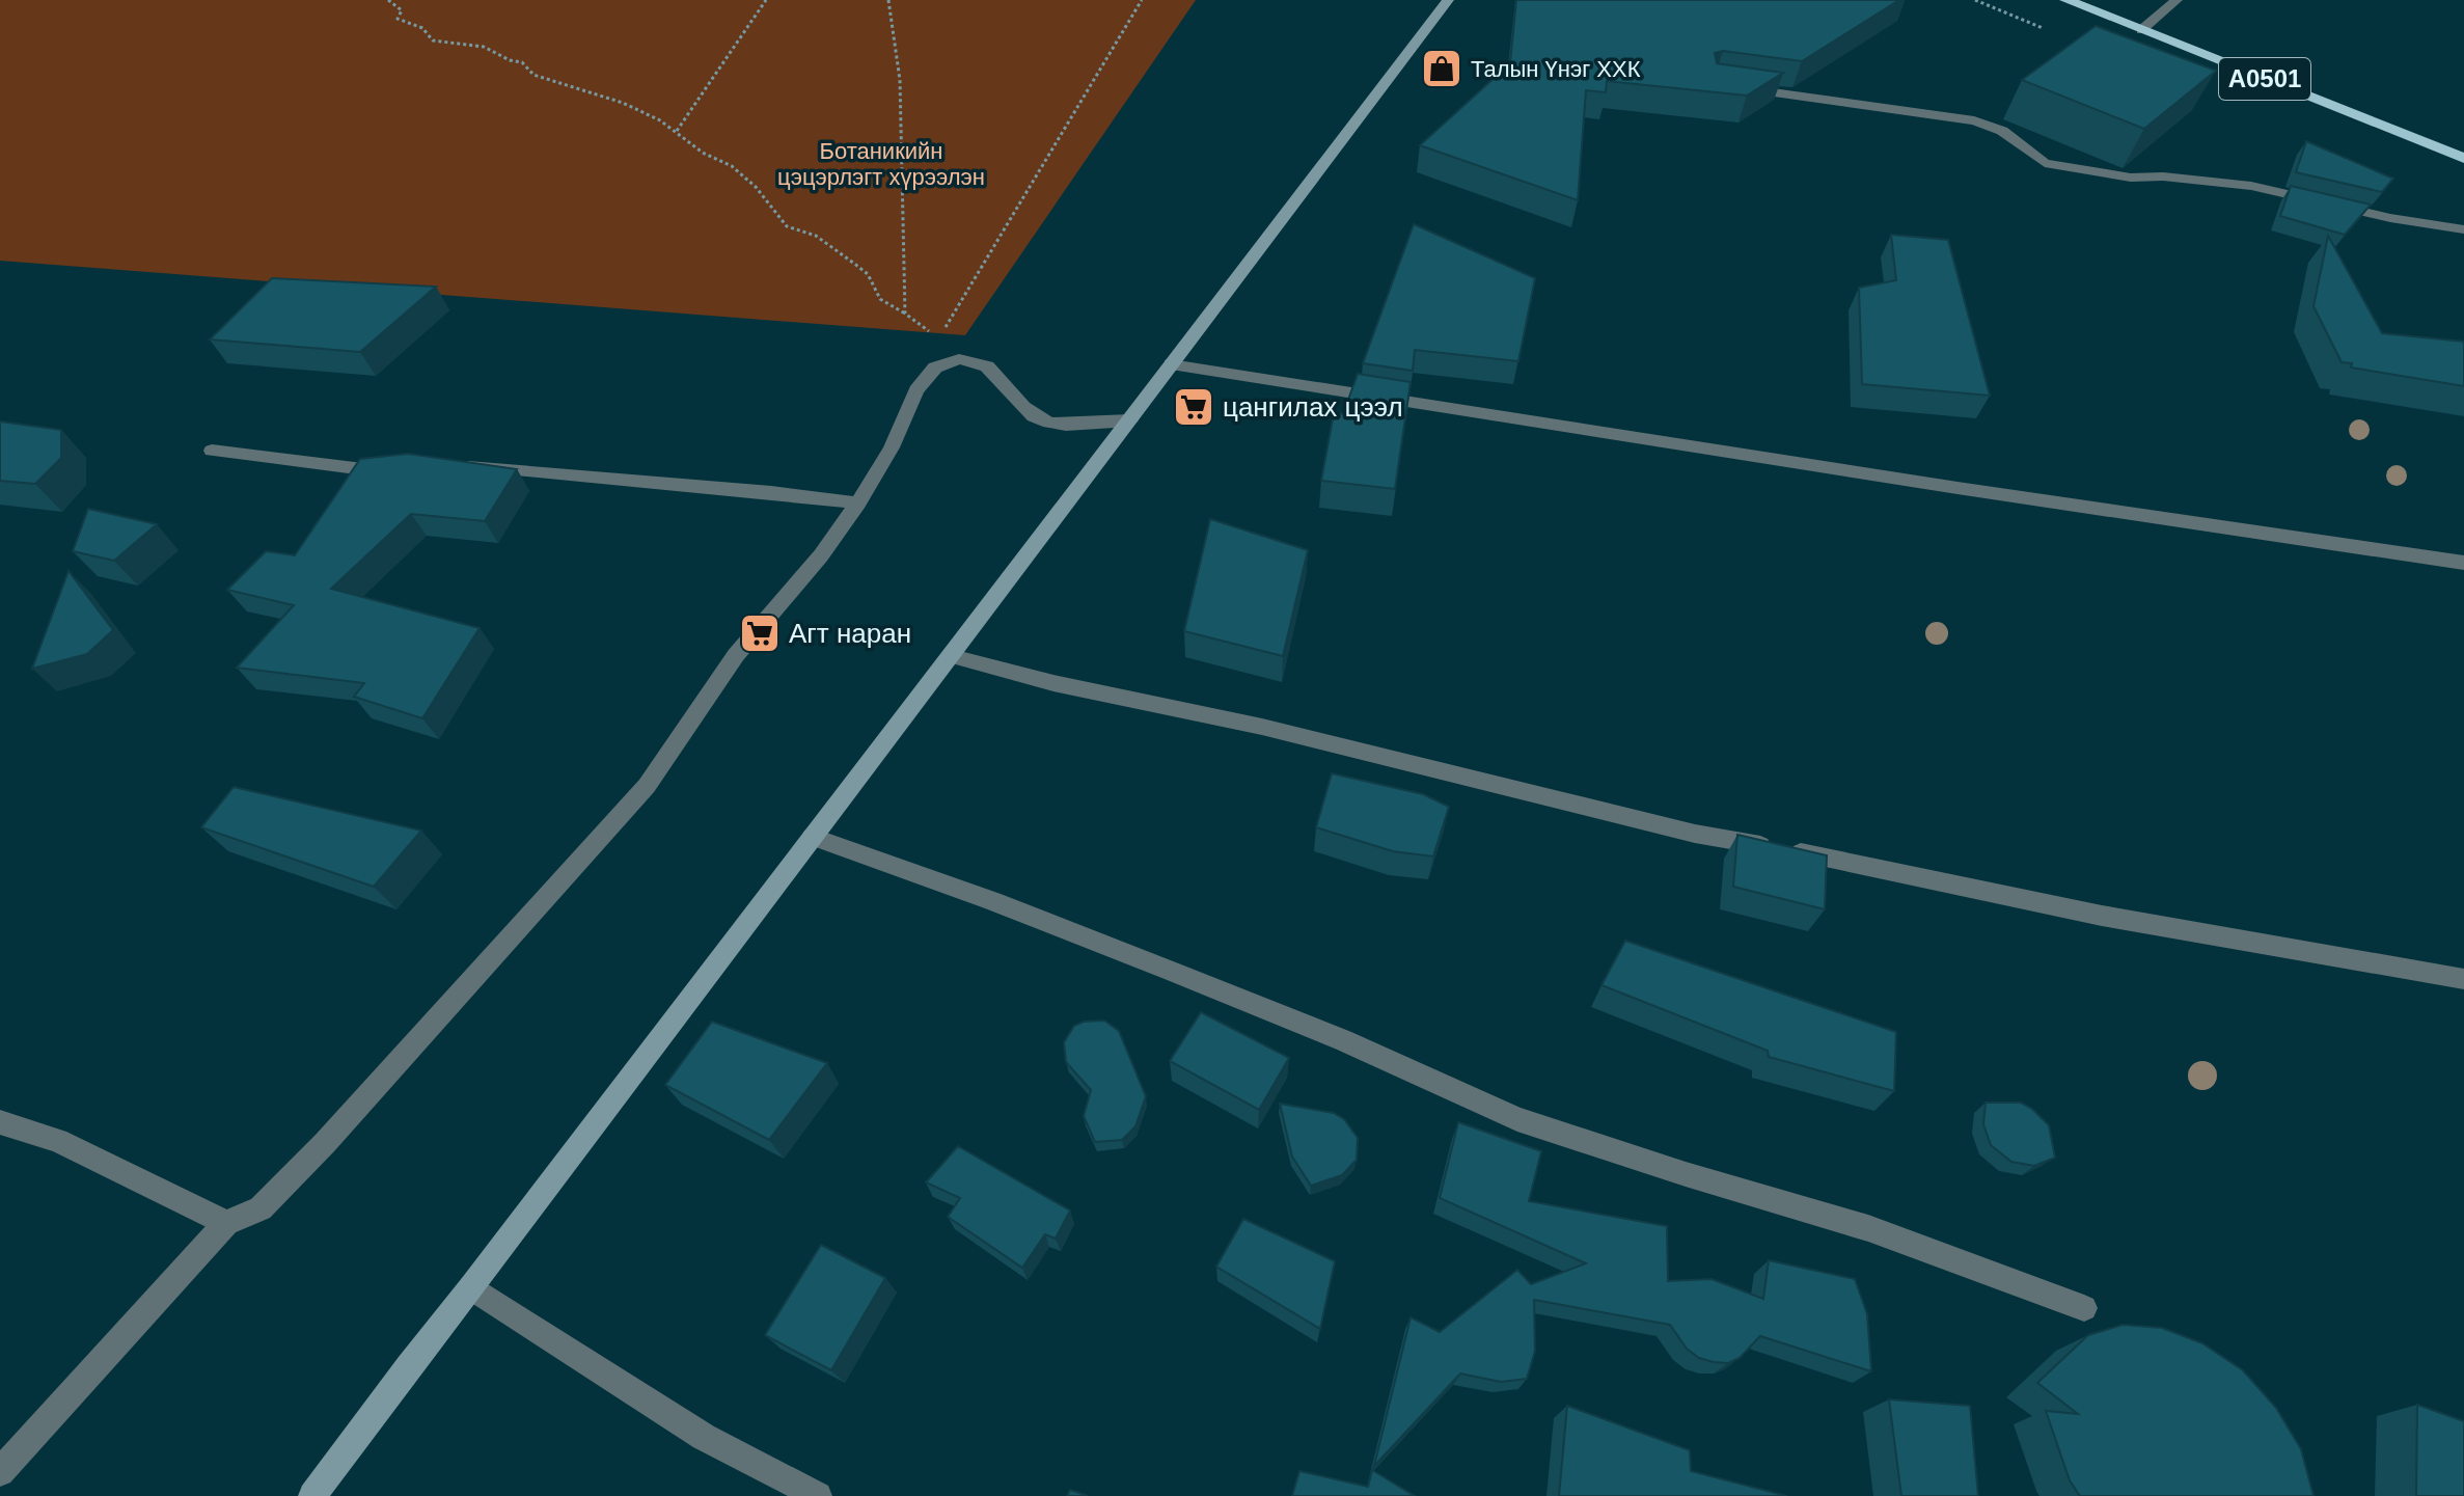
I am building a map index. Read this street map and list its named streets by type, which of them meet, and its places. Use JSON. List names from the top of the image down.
{
  "streets": {
    "highway": ["A0501"]
  },
  "parks": ["Ботаникийн цэцэрлэгт хүрээлэн"],
  "places": {
    "shop": ["Талын Үнэг ХХК"],
    "supermarket": ["цангилах цээл", "Агт наран"]
  }
}
